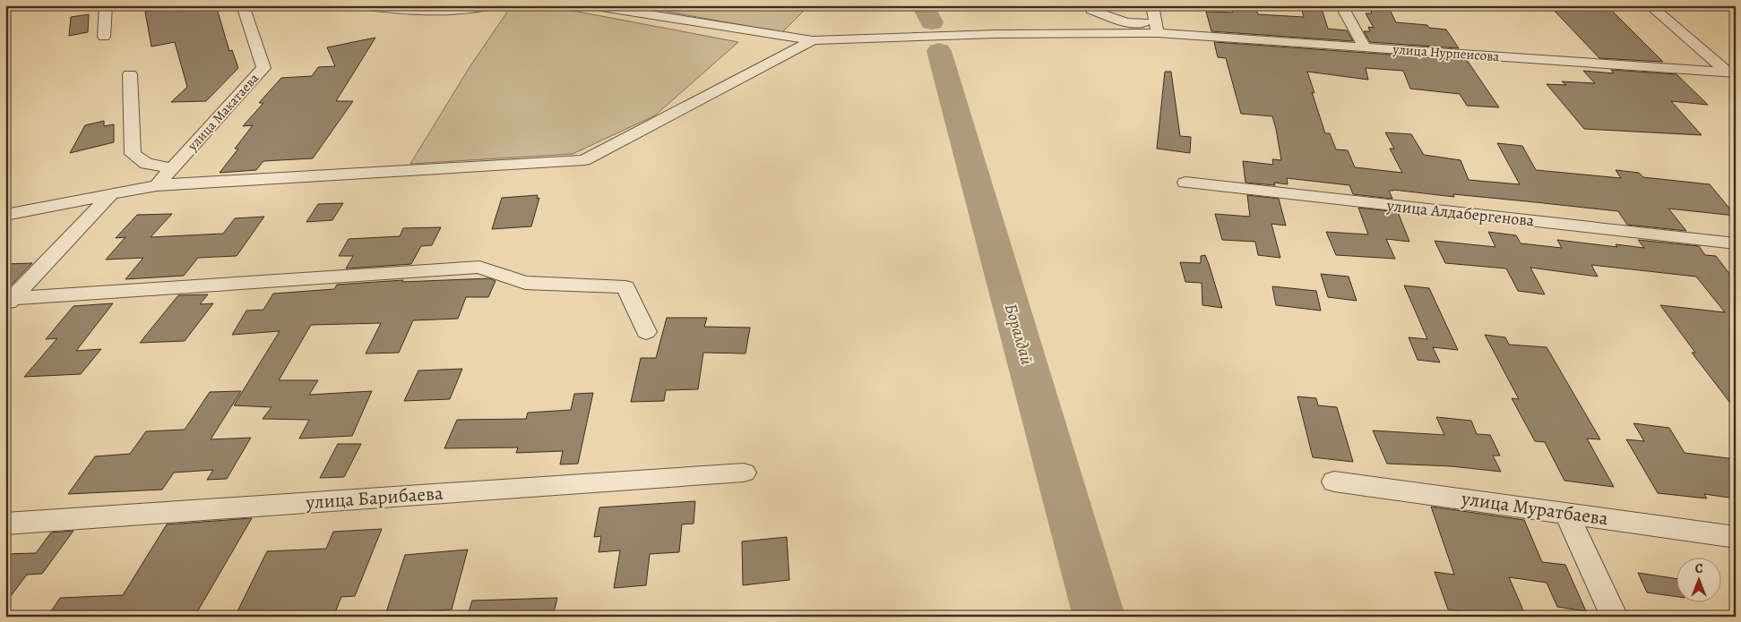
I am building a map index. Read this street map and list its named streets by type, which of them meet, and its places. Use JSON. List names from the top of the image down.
{
  "streets": {
    "street": [
      "улица Нурпеисова",
      "улица Макатаева",
      "улица Алдабергенова",
      "улица Барибаева",
      "улица Муратбаева"
    ]
  },
  "water": ["Боралдай"],
  "north": "top"
}
